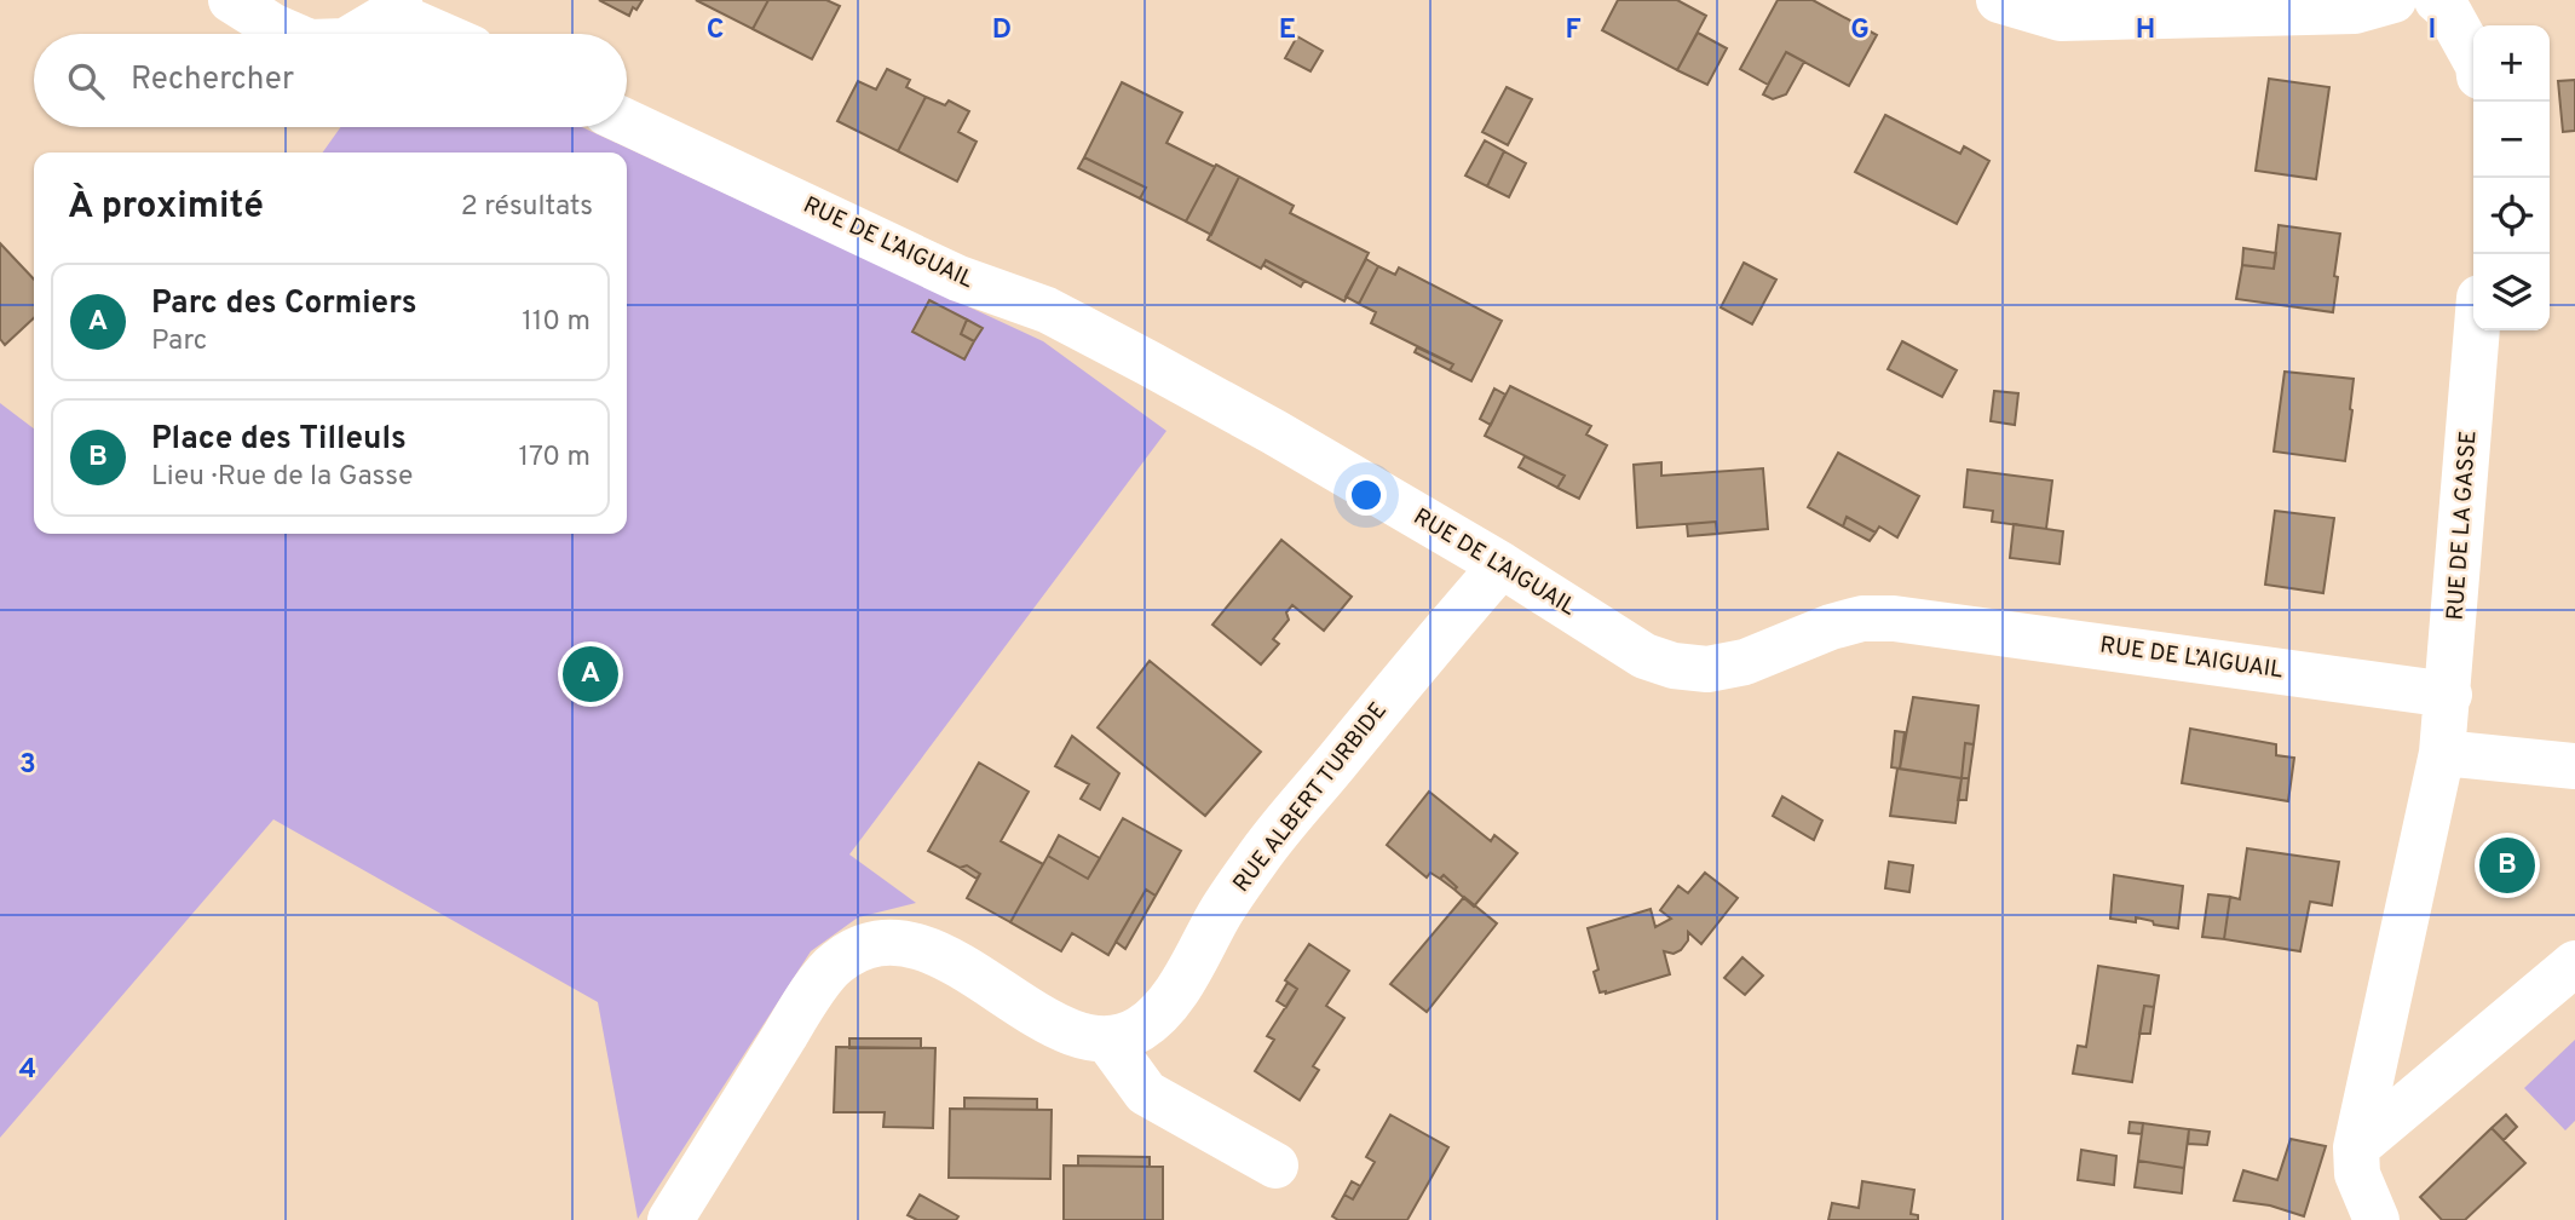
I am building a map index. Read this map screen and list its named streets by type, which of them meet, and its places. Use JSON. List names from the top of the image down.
{
  "streets": {
    "street": ["RUE DE L’AIGUAIL", "RUE DE LA GASSE", "RUE ALBERT TURBIDE"]
  },
  "crossings": [
    ["RUE DE L’AIGUAIL", "RUE DE LA GASSE"],
    ["RUE DE L’AIGUAIL", "RUE ALBERT TURBIDE"]
  ],
  "page": {
    "map_buttons": ["+", "−"],
    "search": "Rechercher",
    "heading": ["À proximité", "2 résultats"],
    "list": [
      {
        "mark": "A",
        "name": "Parc des Cormiers",
        "note": "Parc",
        "value": "110 m"
      },
      {
        "mark": "B",
        "name": "Place des Tilleuls",
        "note": "Lieu · Rue de la Gasse",
        "value": "170 m"
      }
    ],
    "pins": ["A", "B"]
  },
  "grid": {
    "columns": [
      "C",
      "D",
      "E",
      "F",
      "G",
      "H",
      "I"
    ],
    "rows": ["3", "4"]
  }
}
